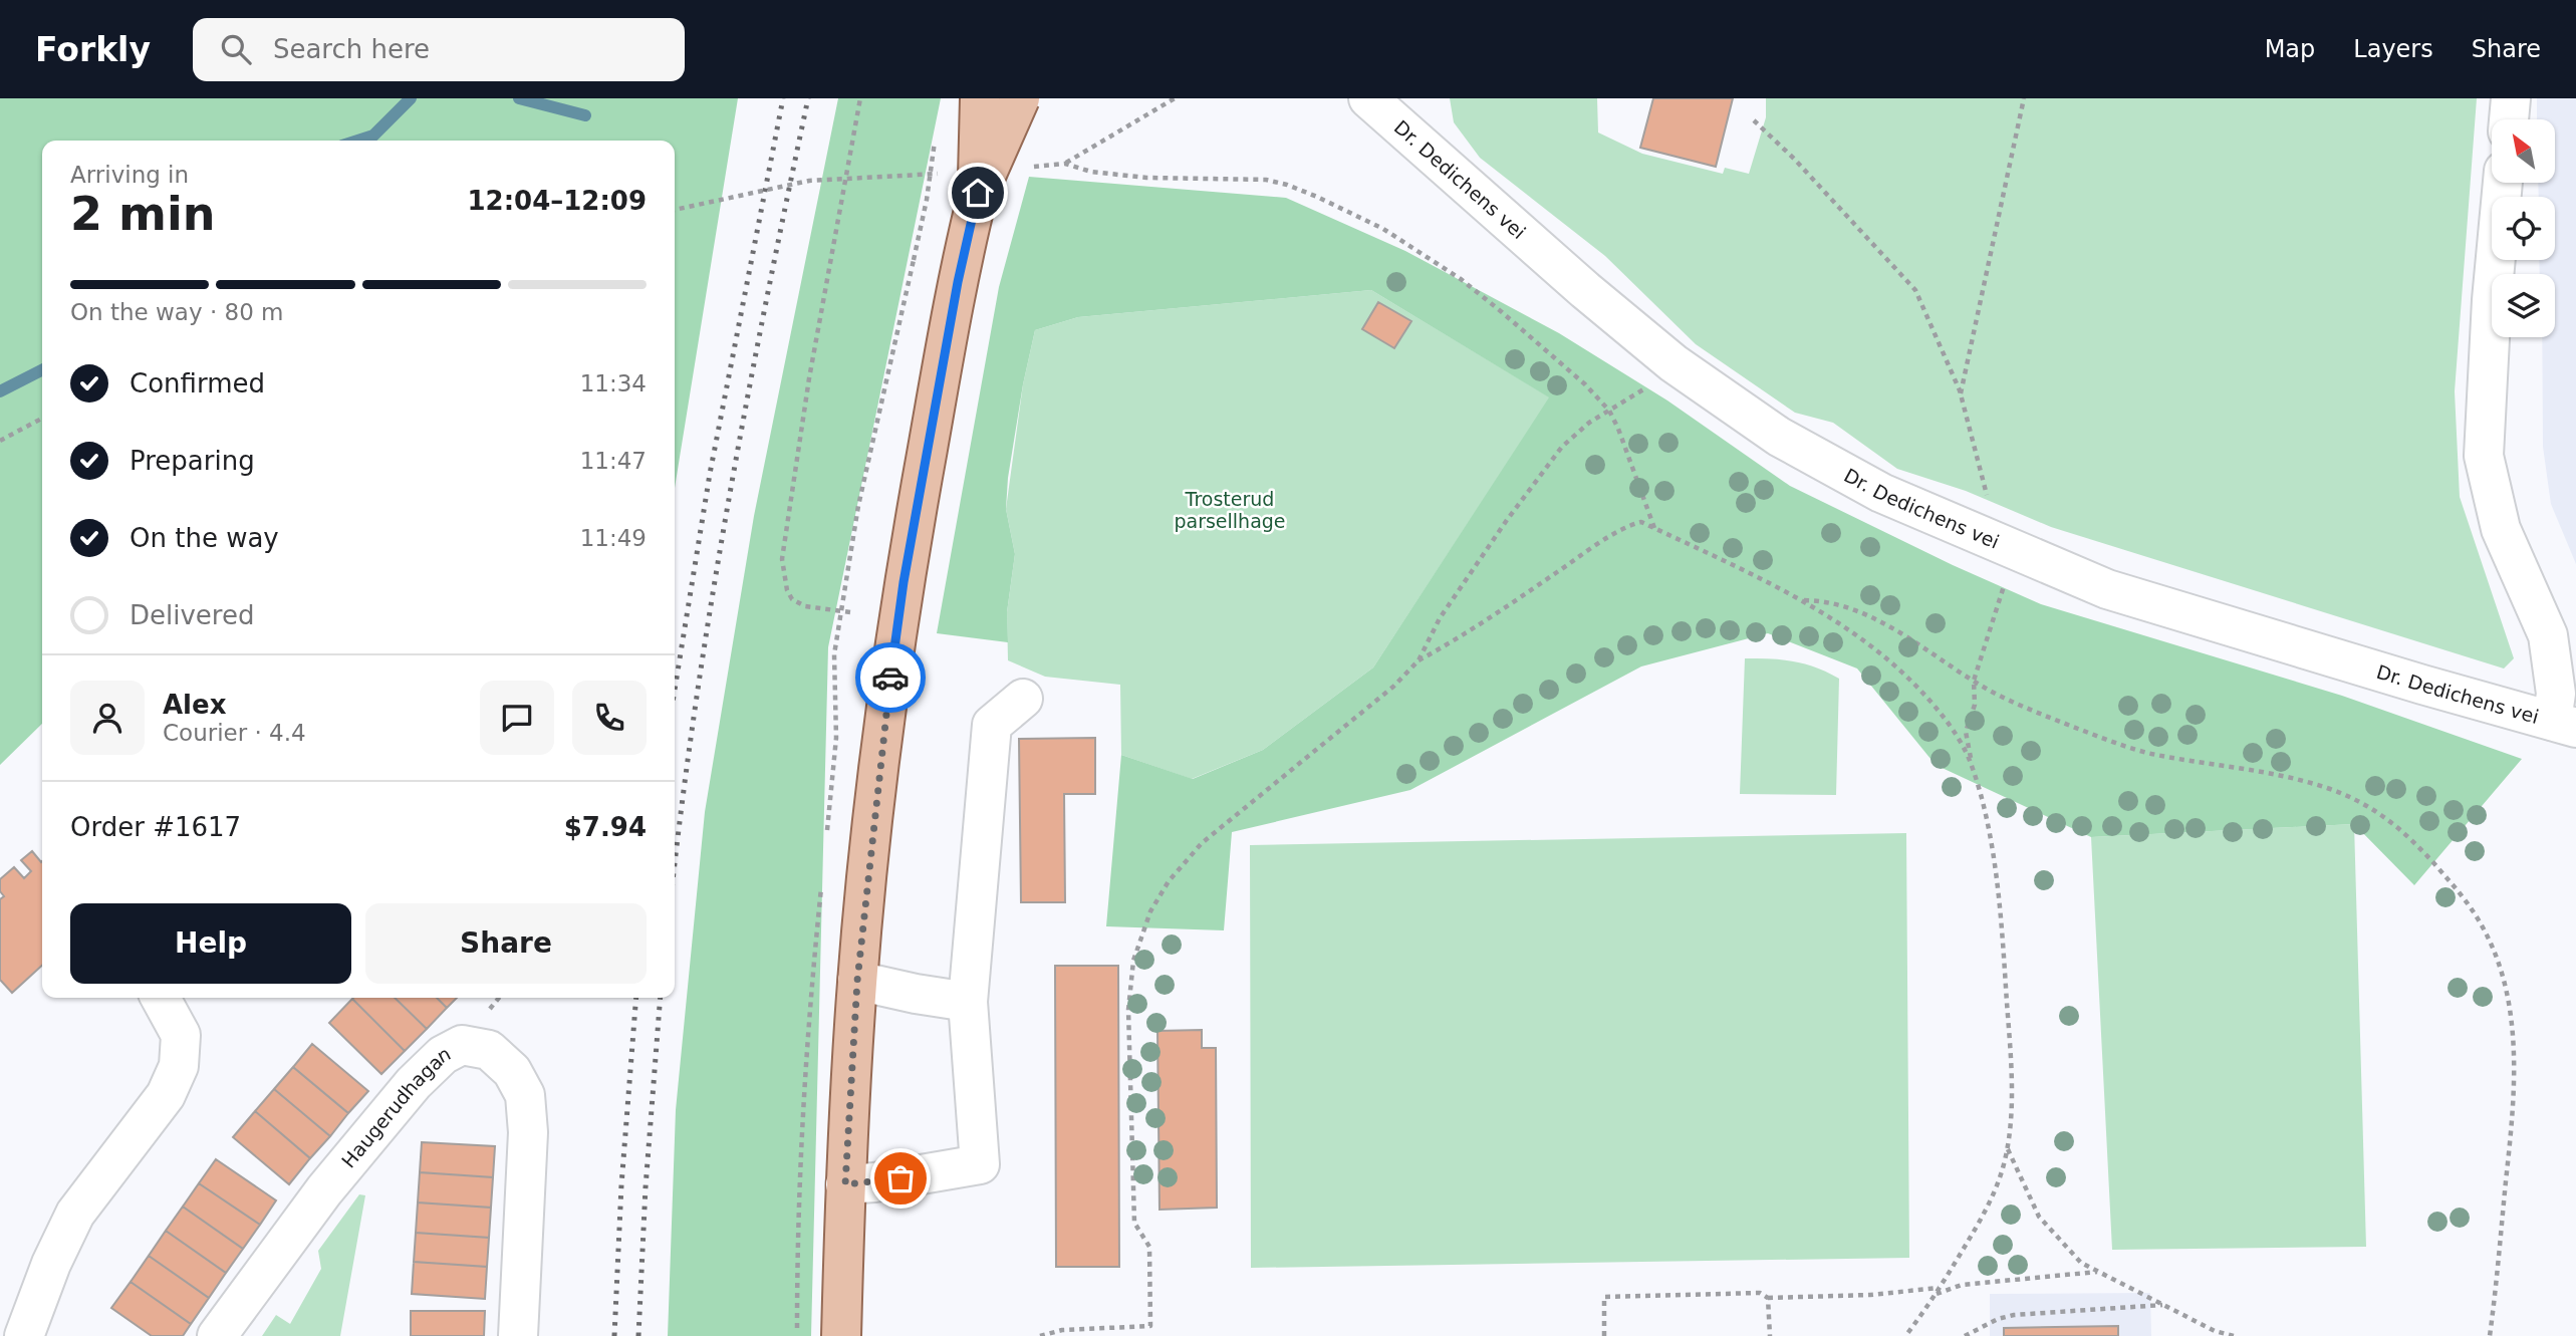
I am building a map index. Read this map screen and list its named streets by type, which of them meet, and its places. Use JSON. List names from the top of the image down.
{
  "streets": {
    "street": ["Dr. Dedichens vei", "Haugerudhagan"]
  },
  "parks": ["Trosterud parsellhage"],
  "north": "top left",
  "page": {
    "header": "Forkly",
    "search": "Search here",
    "nav": ["Map", "Layers", "Share"],
    "heading": ["2 min", "Arriving in", "12:04–12:09"],
    "panel": [
      "Alex",
      "Courier · 4.4",
      "Order #1617",
      "$7.94"
    ],
    "bar": "On the way · 80 m",
    "list": [
      ["Confirmed", "11:34"],
      ["Preparing", "11:47"],
      ["On the way", "11:49"],
      "Delivered"
    ],
    "buttons": ["Help", "Share"]
  }
}
